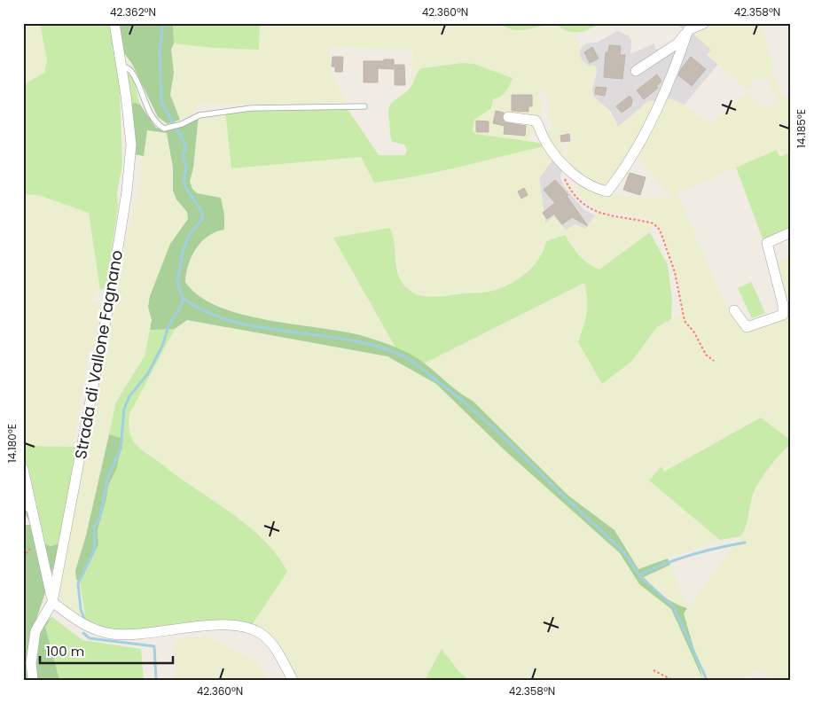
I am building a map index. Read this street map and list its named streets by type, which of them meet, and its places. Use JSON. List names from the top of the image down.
{
  "streets": {
    "street": ["Strada di Vallone Fagnano"]
  },
  "scale_bar": "100 m",
  "coordinates": [
    "42.362°N",
    "42.360°N",
    "42.358°N",
    "14.185°E",
    "14.180°E"
  ]
}
